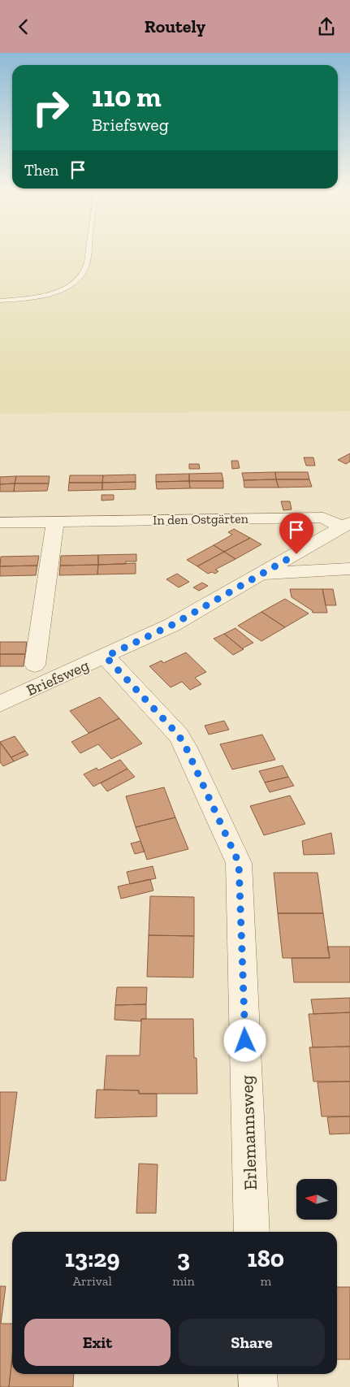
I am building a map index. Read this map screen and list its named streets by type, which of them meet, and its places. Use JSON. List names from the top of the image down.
{
  "streets": {
    "street": ["In den Ostgärten", "Briefsweg", "Erlemannsweg"]
  },
  "crossings": [
    ["In den Ostgärten", "Briefsweg"],
    ["Briefsweg", "Erlemannsweg"]
  ],
  "north": "left",
  "page": {
    "header": "Routely",
    "turn": ["110 m", "Briefsweg"],
    "then": "Then",
    "eta": [
      "13:29",
      "Arrival",
      "3",
      "min",
      "180",
      "m"
    ],
    "buttons": ["Exit", "Share"]
  }
}
